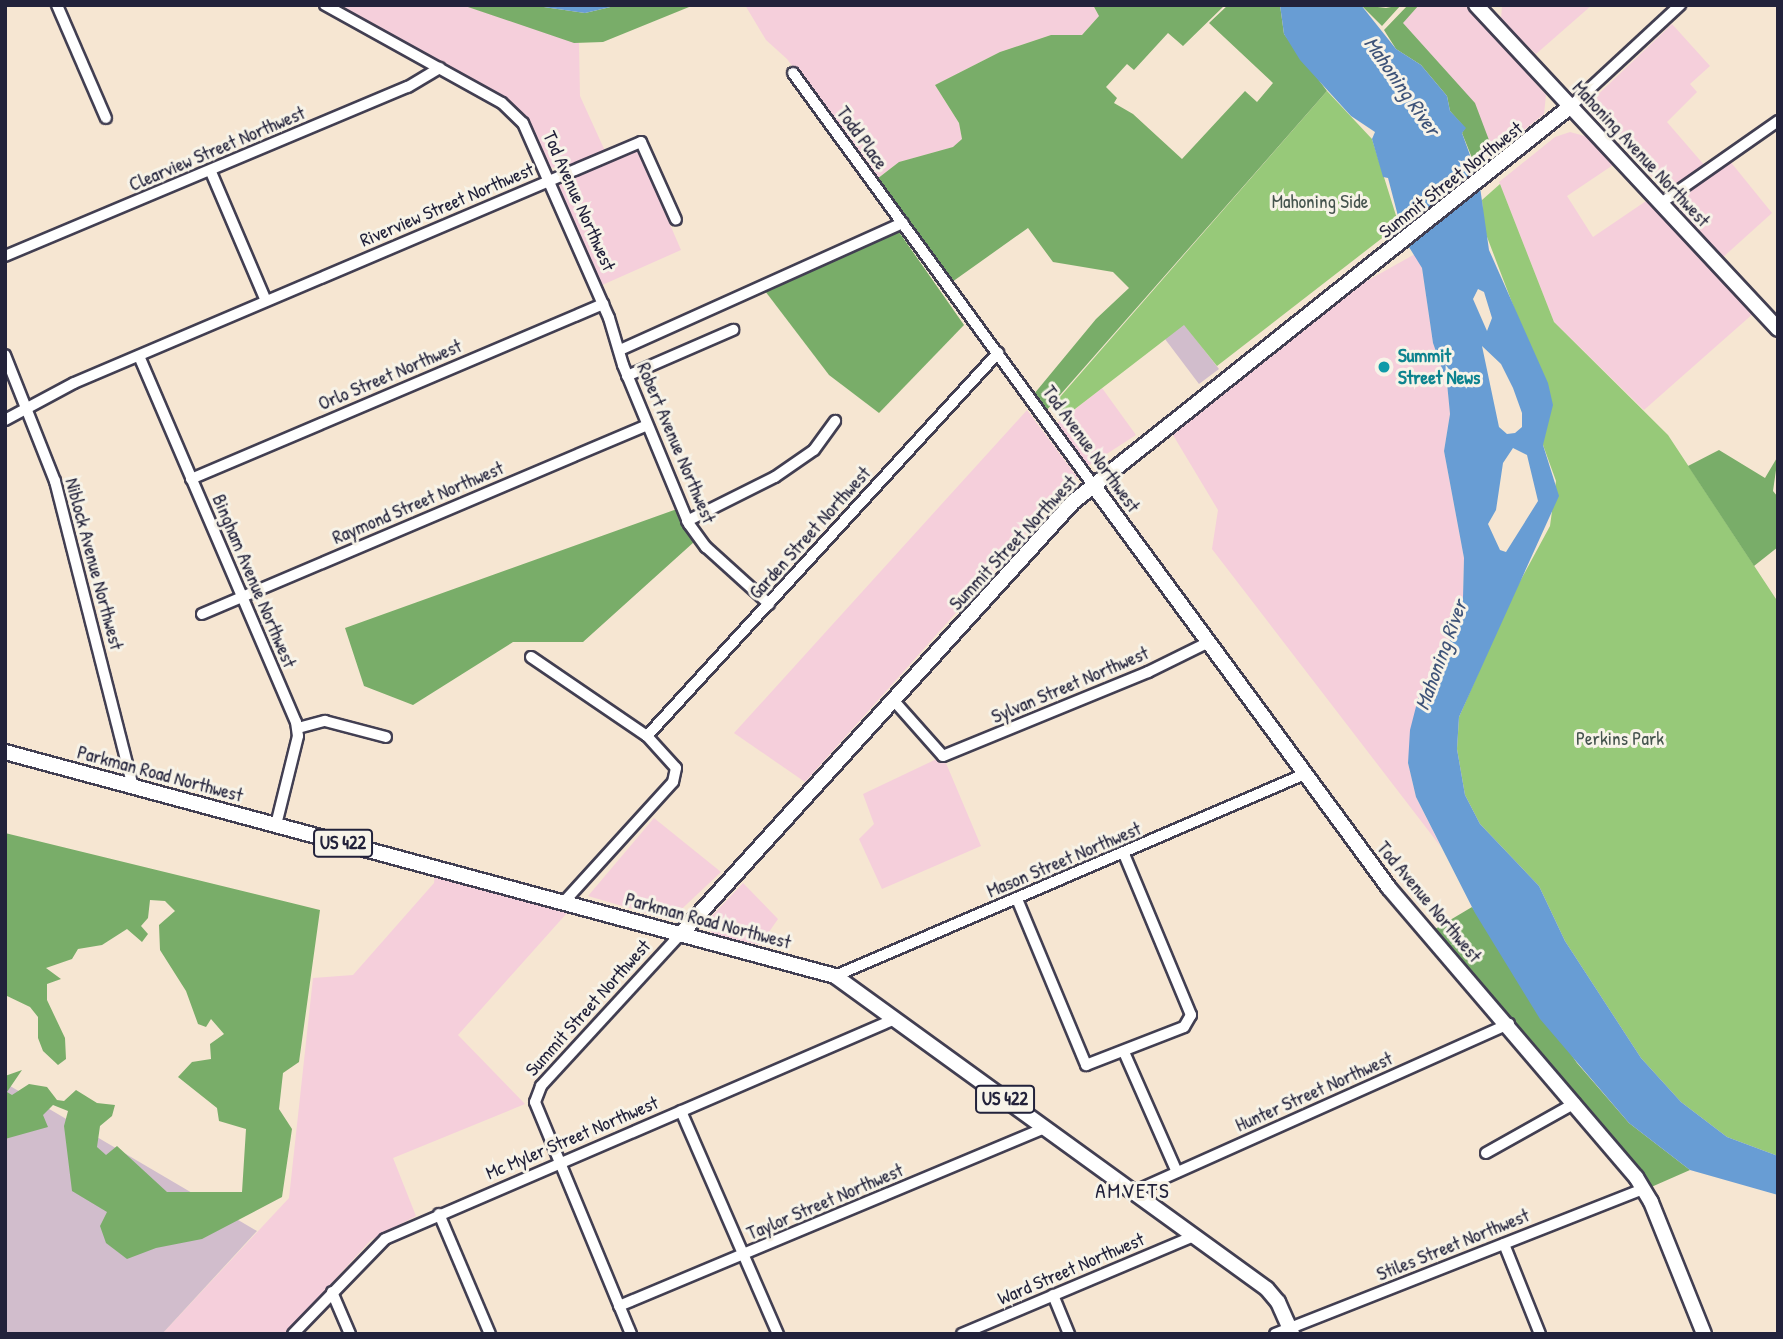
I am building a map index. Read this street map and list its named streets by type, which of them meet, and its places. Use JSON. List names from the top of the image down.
{
  "streets": {
    "main road": [
      "Mahoning Avenue Northwest",
      "Summit Street Northwest",
      "Tod Avenue Northwest",
      "Parkman Road Northwest",
      "US 422"
    ],
    "street": [
      "Todd Place",
      "Clearview Street Northwest",
      "Riverview Street Northwest",
      "Orlo Street Northwest",
      "Robert Avenue Northwest",
      "Raymond Street Northwest",
      "Garden Street Northwest",
      "Niblock Avenue Northwest",
      "Bingham Avenue Northwest",
      "Sylvan Street Northwest",
      "Mason Street Northwest",
      "Hunter Street Northwest",
      "Mc Myler Street Northwest",
      "Taylor Street Northwest",
      "Stiles Street Northwest",
      "Ward Street Northwest"
    ]
  },
  "crossings": [
    ["Todd Place", "Tod Avenue Northwest"],
    ["Clearview Street Northwest", "Tod Avenue Northwest"],
    ["Mahoning Avenue Northwest", "Summit Street Northwest"],
    ["Summit Street Northwest", "Tod Avenue Northwest"],
    ["Summit Street Northwest", "Sylvan Street Northwest"],
    ["Summit Street Northwest", "Parkman Road Northwest"],
    ["Summit Street Northwest", "Mc Myler Street Northwest"],
    ["Tod Avenue Northwest", "Riverview Street Northwest"],
    ["Tod Avenue Northwest", "Orlo Street Northwest"],
    ["Tod Avenue Northwest", "Robert Avenue Northwest"],
    ["Tod Avenue Northwest", "Garden Street Northwest"],
    ["Tod Avenue Northwest", "Sylvan Street Northwest"],
    ["Tod Avenue Northwest", "Mason Street Northwest"],
    ["Tod Avenue Northwest", "Hunter Street Northwest"],
    ["Tod Avenue Northwest", "Stiles Street Northwest"],
    ["Riverview Street Northwest", "Bingham Avenue Northwest"],
    ["Orlo Street Northwest", "Bingham Avenue Northwest"],
    ["Robert Avenue Northwest", "Raymond Street Northwest"],
    ["Robert Avenue Northwest", "Garden Street Northwest"],
    ["Raymond Street Northwest", "Bingham Avenue Northwest"],
    ["Niblock Avenue Northwest", "Parkman Road Northwest"],
    ["Parkman Road Northwest", "Mason Street Northwest"],
    ["Parkman Road Northwest", "Hunter Street Northwest"],
    ["Parkman Road Northwest", "Mc Myler Street Northwest"],
    ["Parkman Road Northwest", "Taylor Street Northwest"],
    ["Parkman Road Northwest", "Stiles Street Northwest"],
    ["Parkman Road Northwest", "Ward Street Northwest"]
  ],
  "districts": ["AMVETS"],
  "water": ["Mahoning River"],
  "parks": ["Mahoning Side", "Perkins Park"],
  "places": ["Summit Street News"]
}
